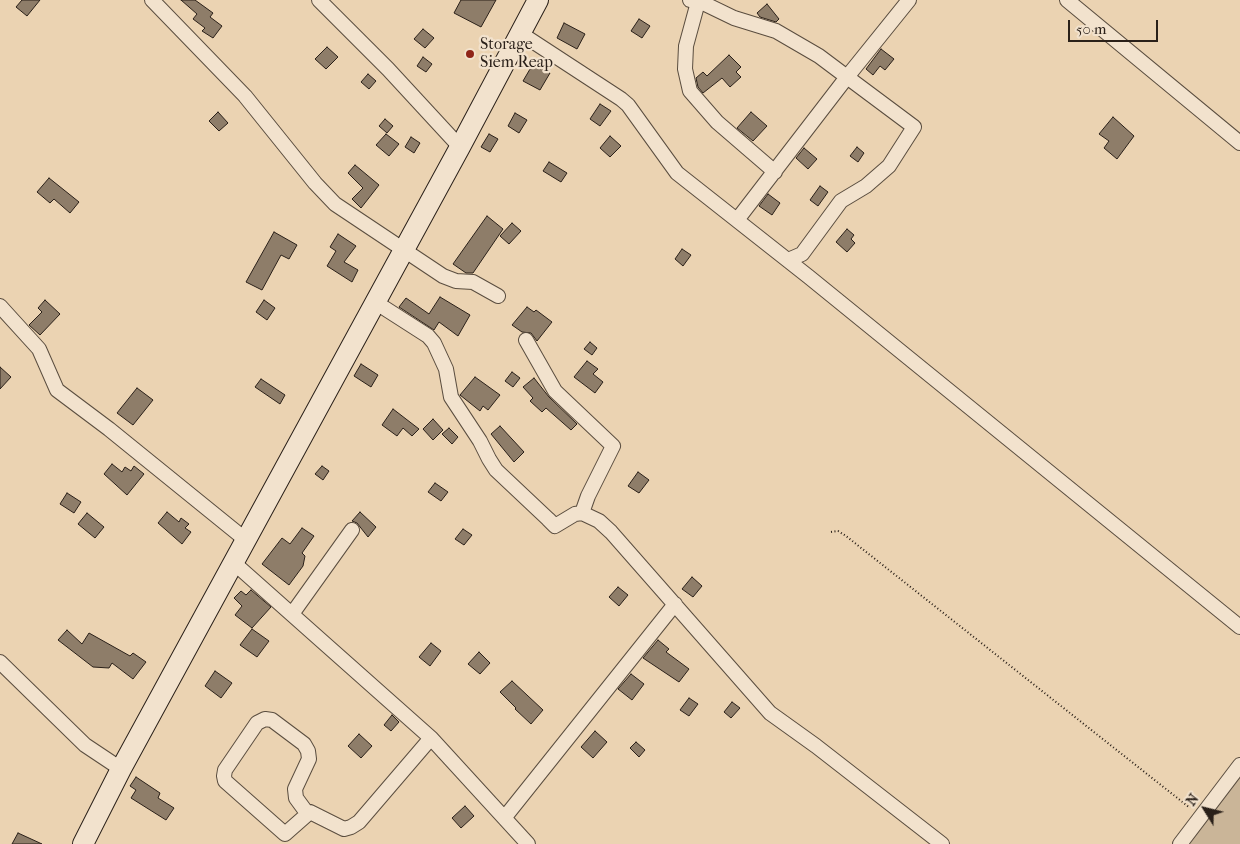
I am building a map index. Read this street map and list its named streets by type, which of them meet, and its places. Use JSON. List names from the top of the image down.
{
  "places": ["Storage Siem Reap"],
  "scale_bar": "50 m",
  "north": "top left"
}
